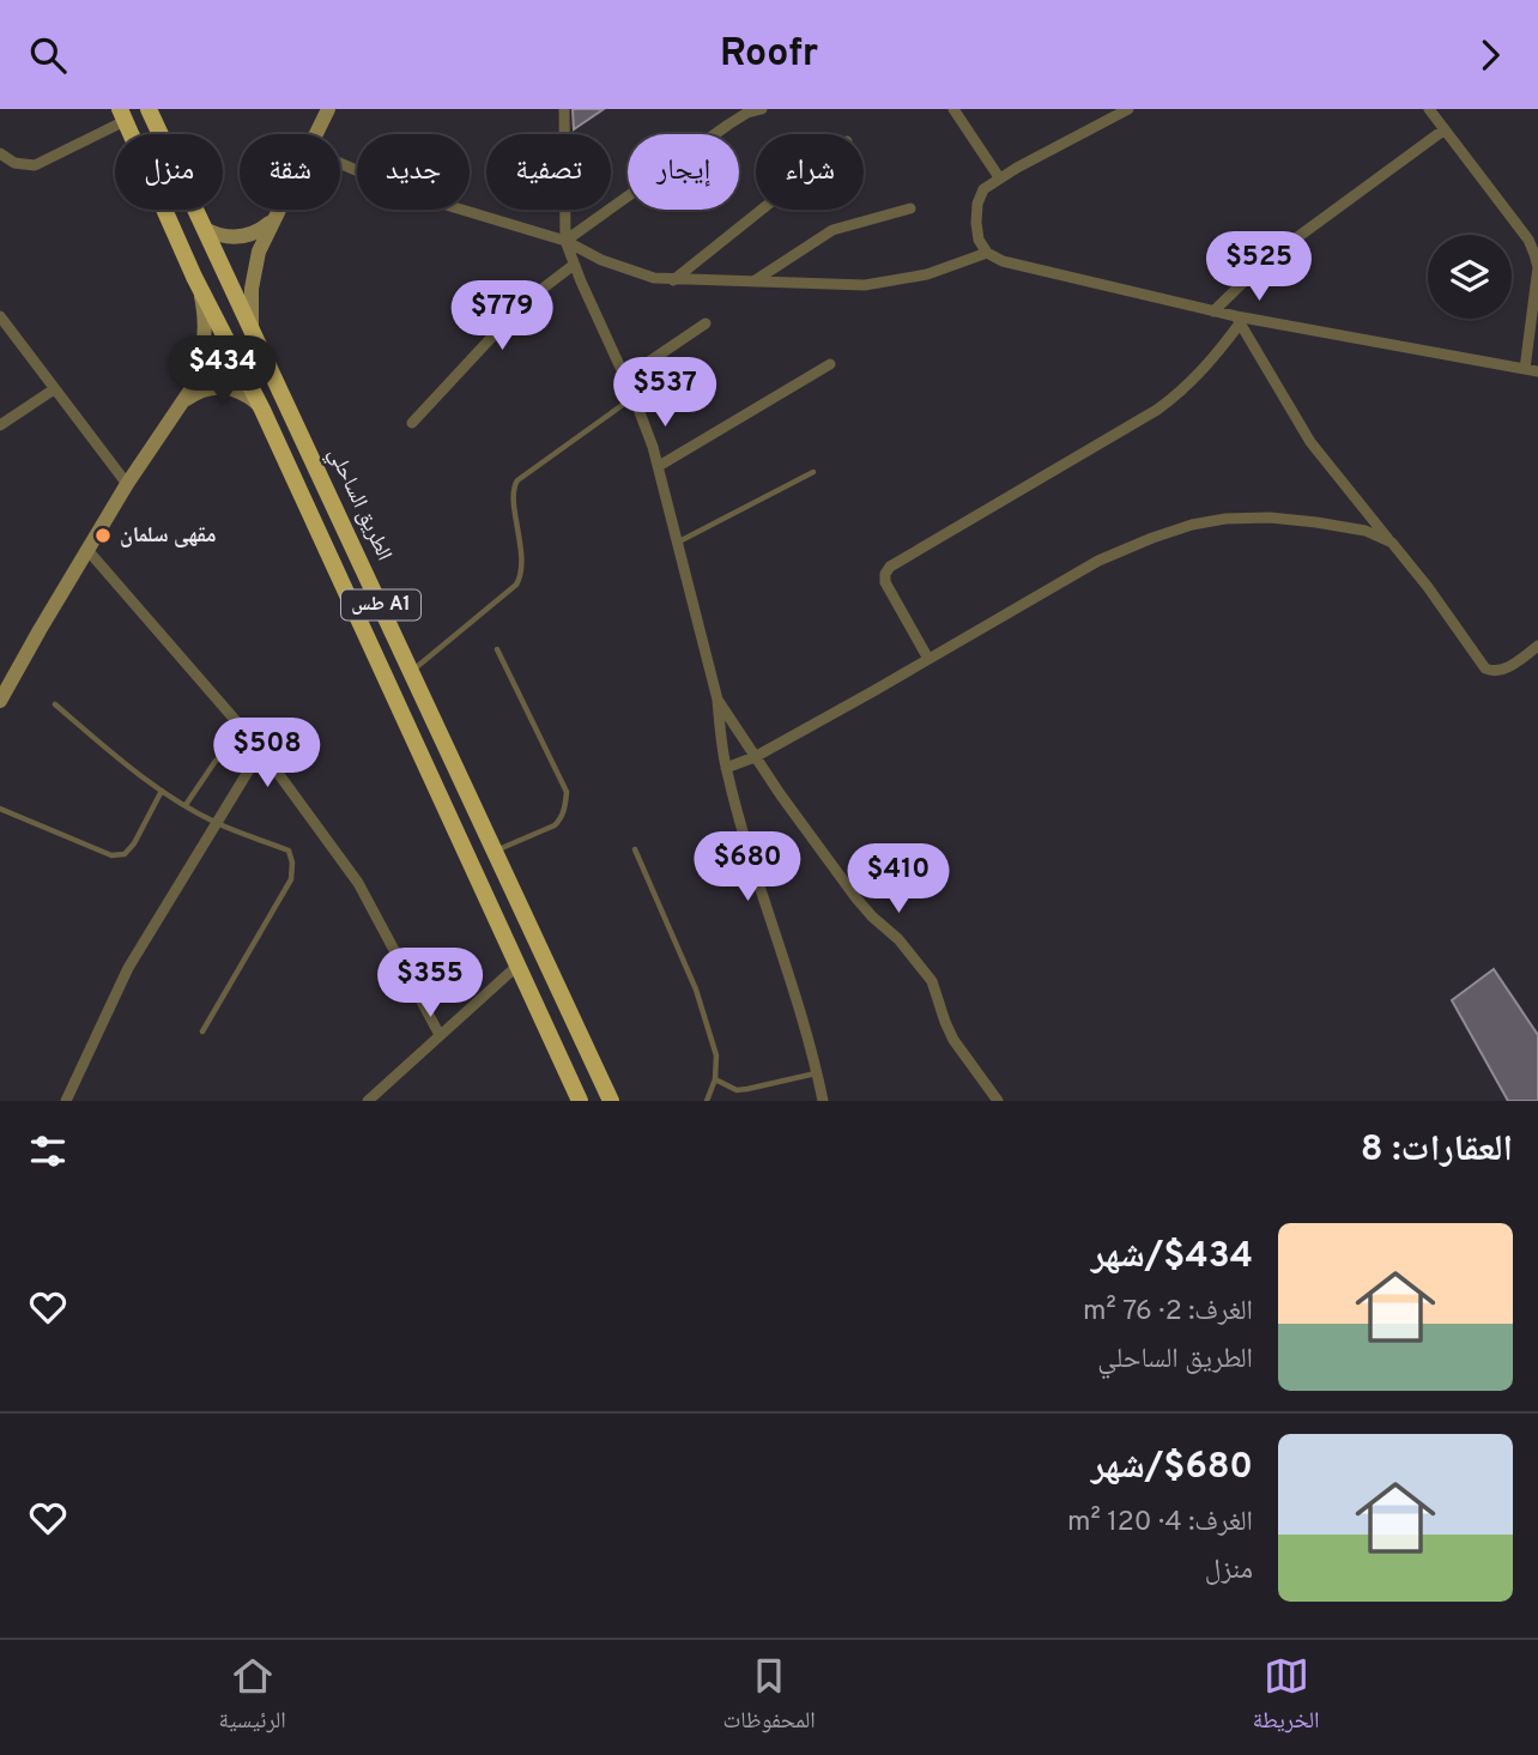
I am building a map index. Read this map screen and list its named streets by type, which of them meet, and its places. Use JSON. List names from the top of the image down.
{
  "streets": {
    "highway": ["الطريق الساحلي", "طس A1"]
  },
  "places": ["مقهى سلمان"],
  "page": {
    "header": "Roofr",
    "chip": [
      "شراء",
      "إيجار",
      "تصفية",
      "جديد",
      "شقة",
      "منزل"
    ],
    "price": [
      "$525",
      "$779",
      "$434",
      "$537",
      "$508",
      "$680",
      "$410",
      "$355"
    ],
    "heading": "العقارات: 8",
    "list": [
      {
        "name": "$434/شهر",
        "note": "الغرف: 2 · 76 m² · الطريق الساحلي"
      },
      {
        "name": "$680/شهر",
        "note": "الغرف: 4 · 120 m² · منزل"
      }
    ],
    "tabs": ["الخريطة", "المحفوظات", "الرئيسية"]
  }
}
